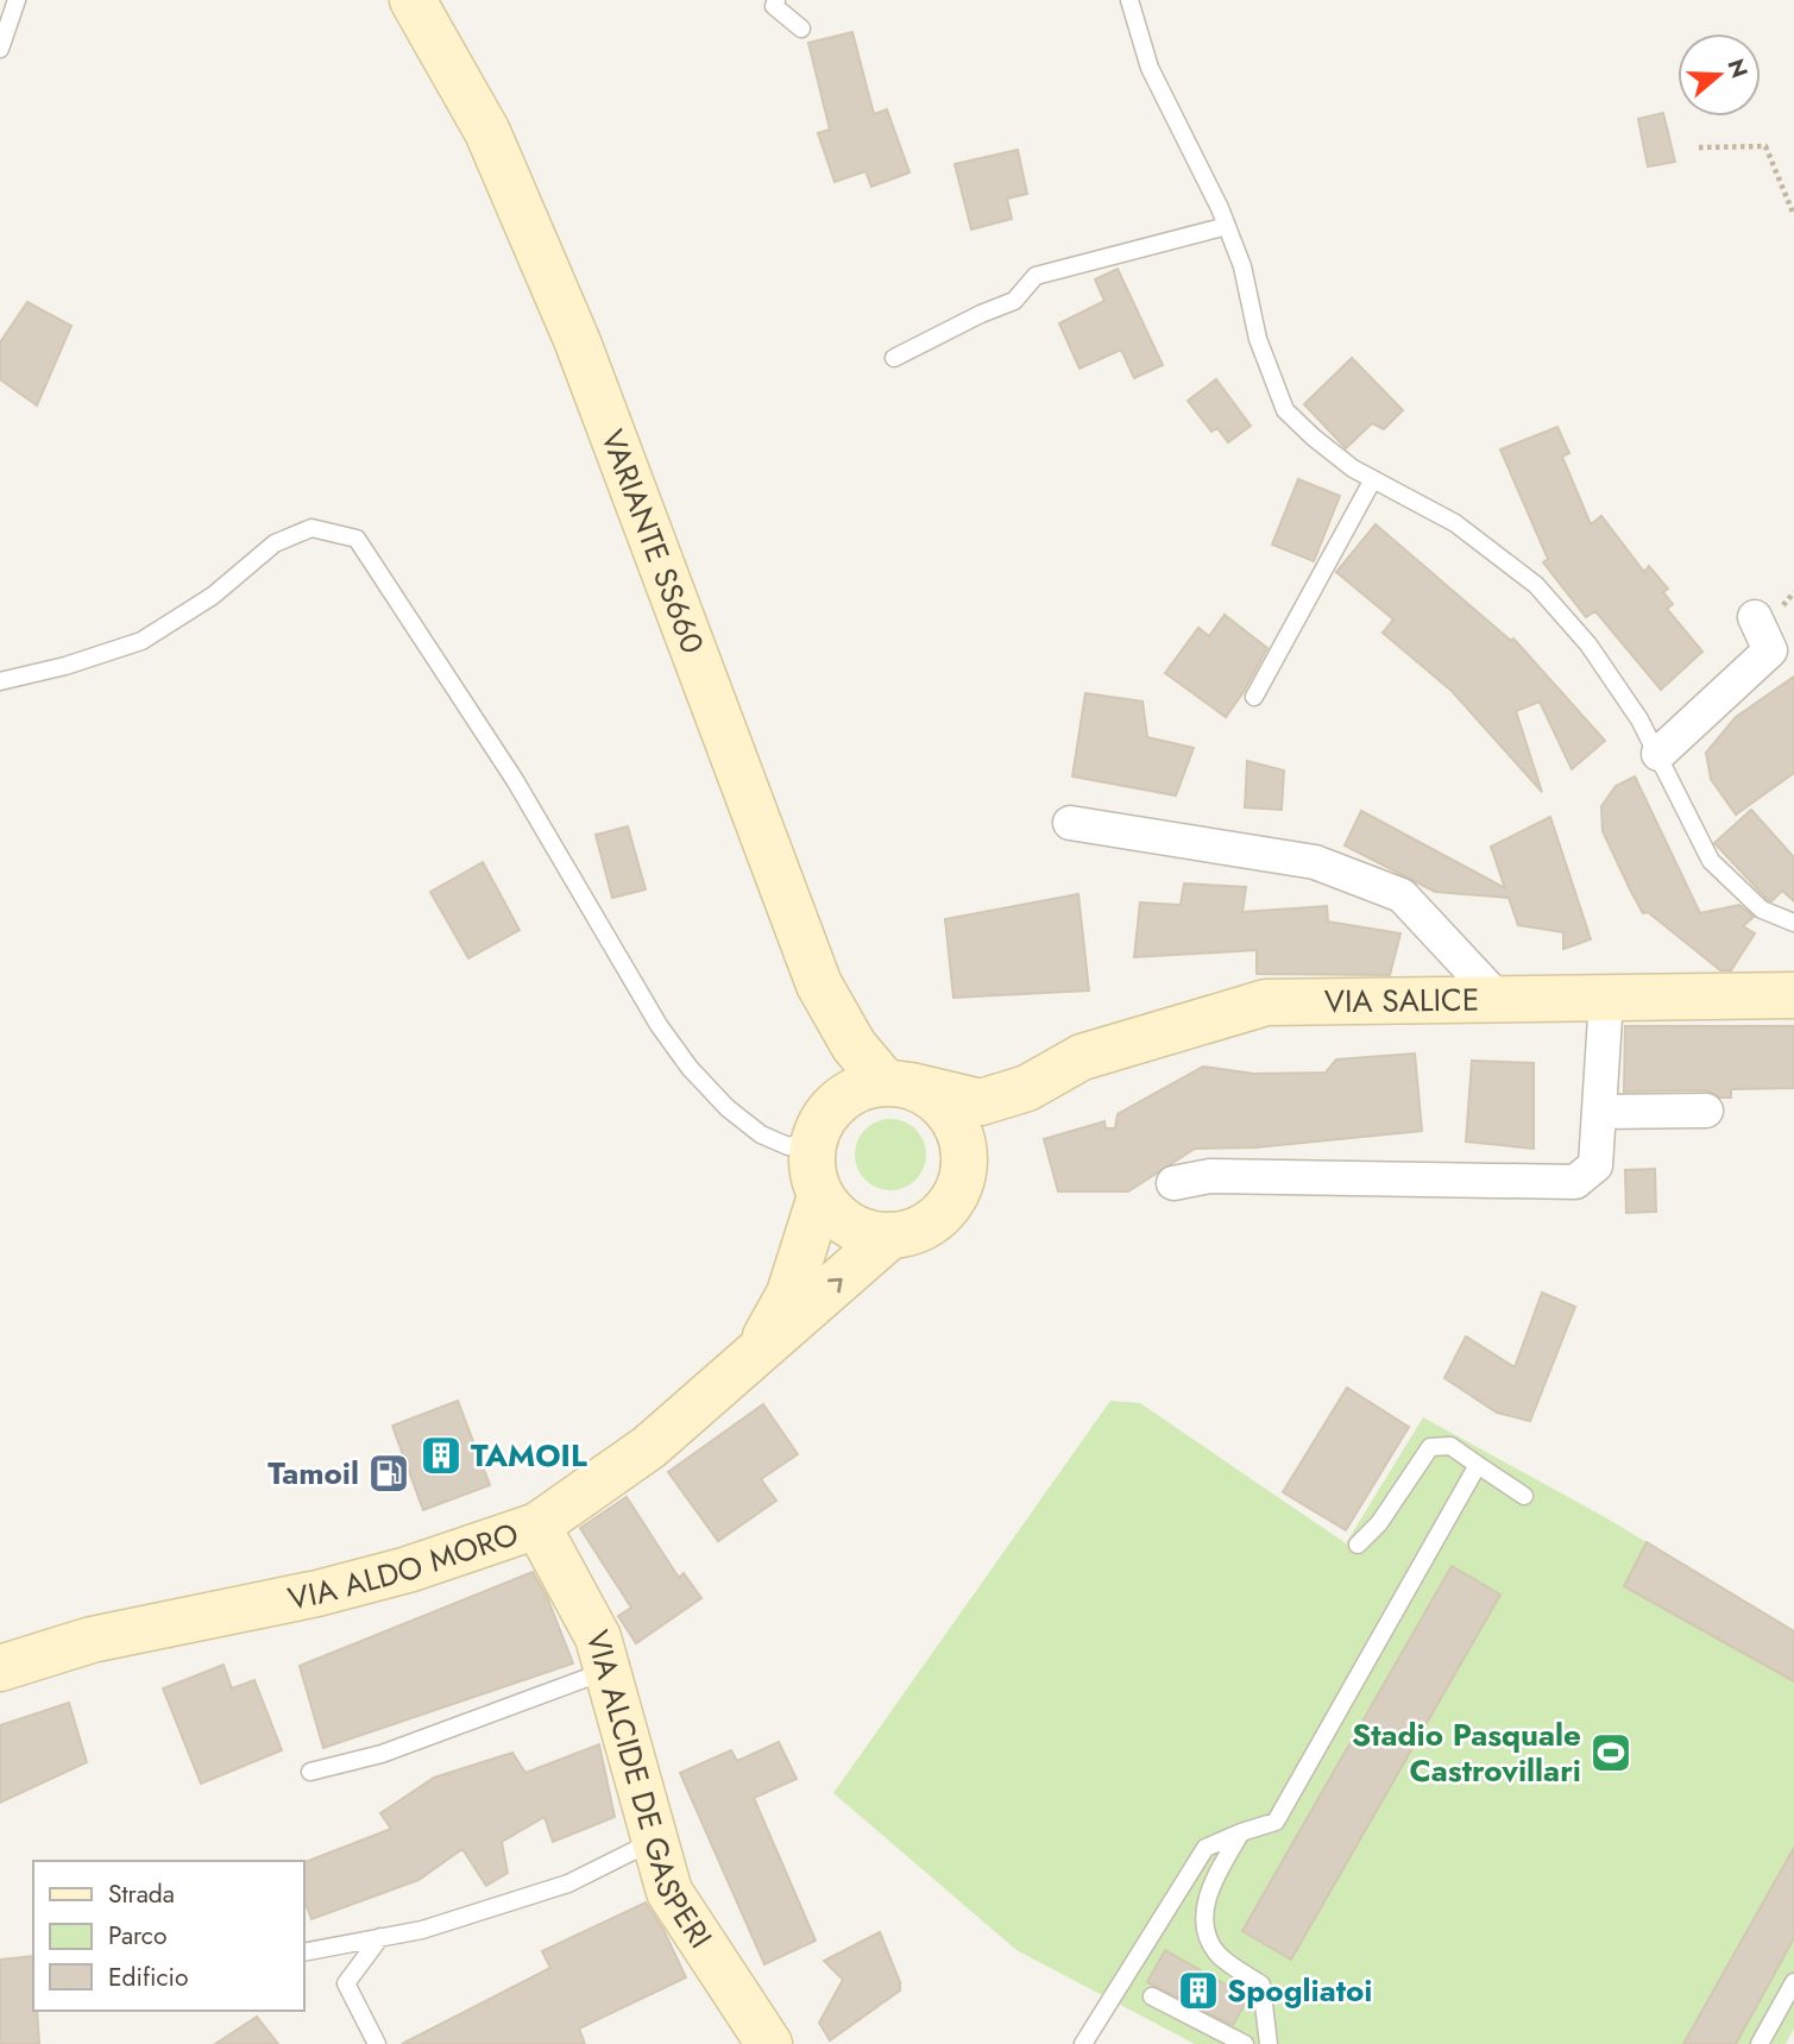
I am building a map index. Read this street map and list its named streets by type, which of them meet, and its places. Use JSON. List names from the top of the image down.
{
  "streets": {
    "main road": [
      "VARIANTE SS660",
      "VIA SALICE",
      "VIA ALDO MORO",
      "VIA ALCIDE DE GASPERI"
    ]
  },
  "crossings": [
    ["VARIANTE SS660", "VIA ALDO MORO"],
    ["VIA ALDO MORO", "VIA ALCIDE DE GASPERI"]
  ],
  "places": {
    "building": ["TAMOIL", "Spogliatoi"],
    "fuel station": ["Tamoil"],
    "sports": ["Stadio Pasquale Castrovillari"]
  },
  "legend": ["Strada", "Parco", "Edificio"],
  "north": "right"
}
